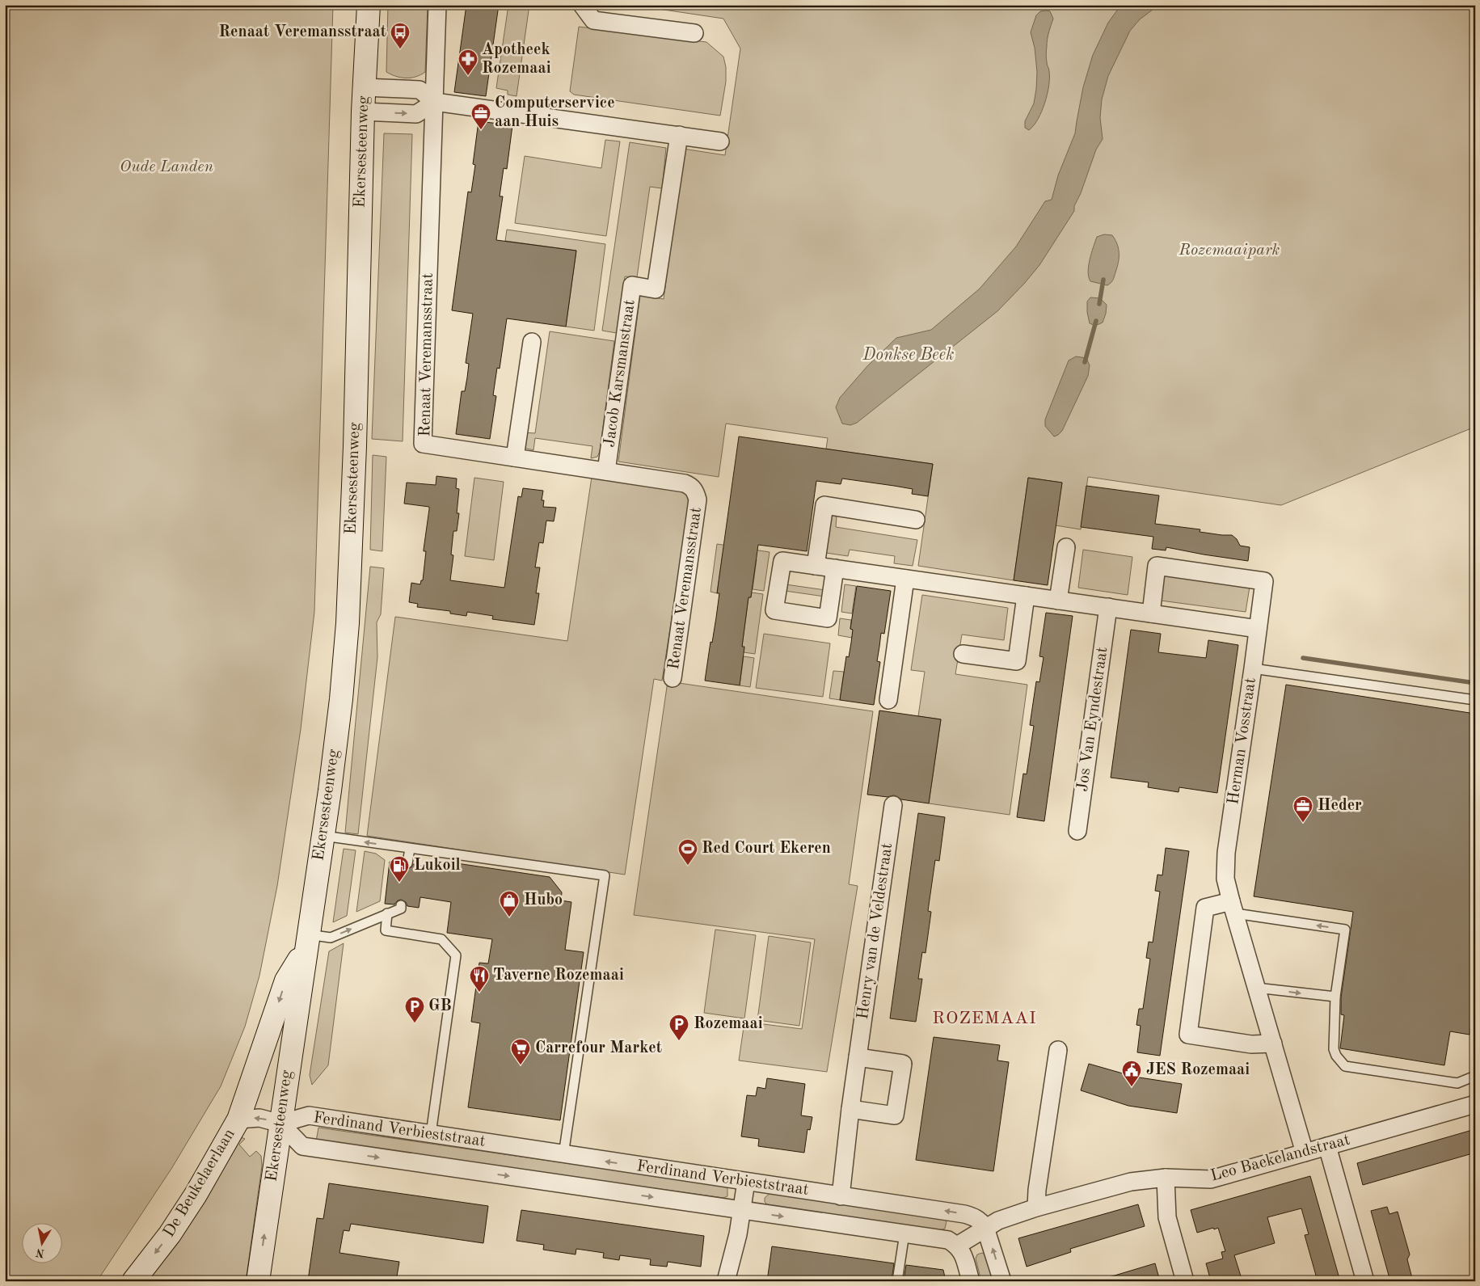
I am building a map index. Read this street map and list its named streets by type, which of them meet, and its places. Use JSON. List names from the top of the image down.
{
  "streets": {
    "main road": ["Ekersesteenweg", "De Beukelaerlaan"],
    "street": [
      "Renaat Veremansstraat",
      "Jacob Karsmanstraat",
      "Jos Van Eyndestraat",
      "Herman Vosstraat",
      "Henry van de Veldestraat",
      "Ferdinand Verbieststraat",
      "Leo Baekelandstraat"
    ]
  },
  "crossings": [
    ["Ekersesteenweg", "Ferdinand Verbieststraat"],
    ["Ekersesteenweg", "De Beukelaerlaan"],
    ["Renaat Veremansstraat", "Jacob Karsmanstraat"],
    ["Herman Vosstraat", "Leo Baekelandstraat"],
    ["Henry van de Veldestraat", "Ferdinand Verbieststraat"],
    ["Ferdinand Verbieststraat", "Leo Baekelandstraat"],
    ["Ferdinand Verbieststraat", "De Beukelaerlaan"]
  ],
  "one_way": ["De Beukelaerlaan"],
  "districts": ["ROZEMAAI"],
  "water": ["Donkse Beek"],
  "parks": ["Oude Landen", "Rozemaaipark"],
  "places": {
    "bus stop": ["Renaat Veremansstraat"],
    "pharmacy": ["Apotheek Rozemaai"],
    "office": ["Computerservice aan Huis", "Heder"],
    "sports": ["Red Court Ekeren"],
    "fuel station": ["Lukoil"],
    "shop": ["Hubo"],
    "restaurant": ["Taverne Rozemaai"],
    "parking": ["GB", "Rozemaai"],
    "supermarket": ["Carrefour Market"],
    "public building": ["JES Rozemaai"]
  },
  "north": "bottom"
}
